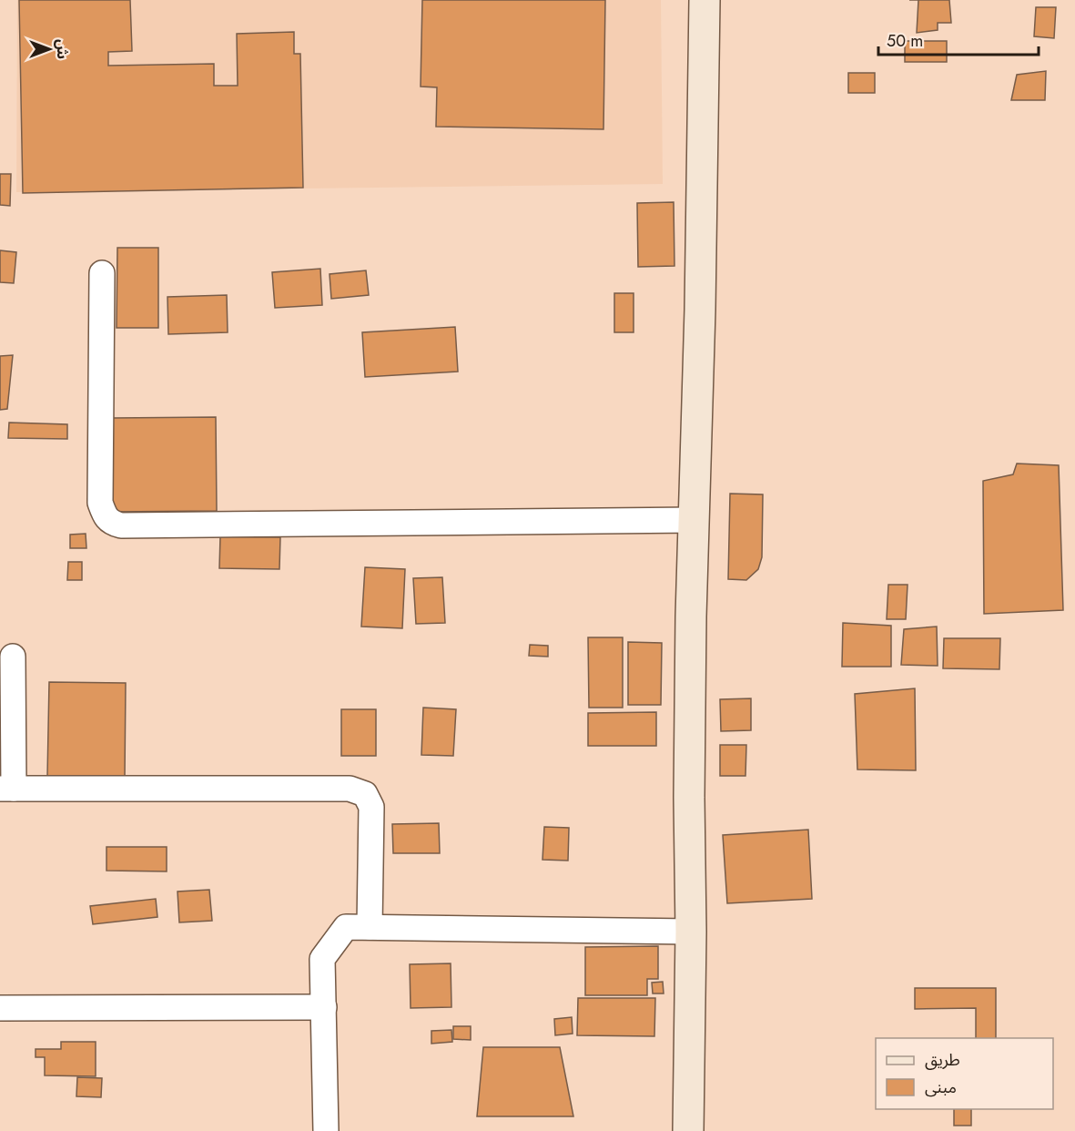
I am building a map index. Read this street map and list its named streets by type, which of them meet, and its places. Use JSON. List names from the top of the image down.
{
  "legend": ["طريق", "مبنى"],
  "scale_bar": "50 m",
  "north": "right"
}
